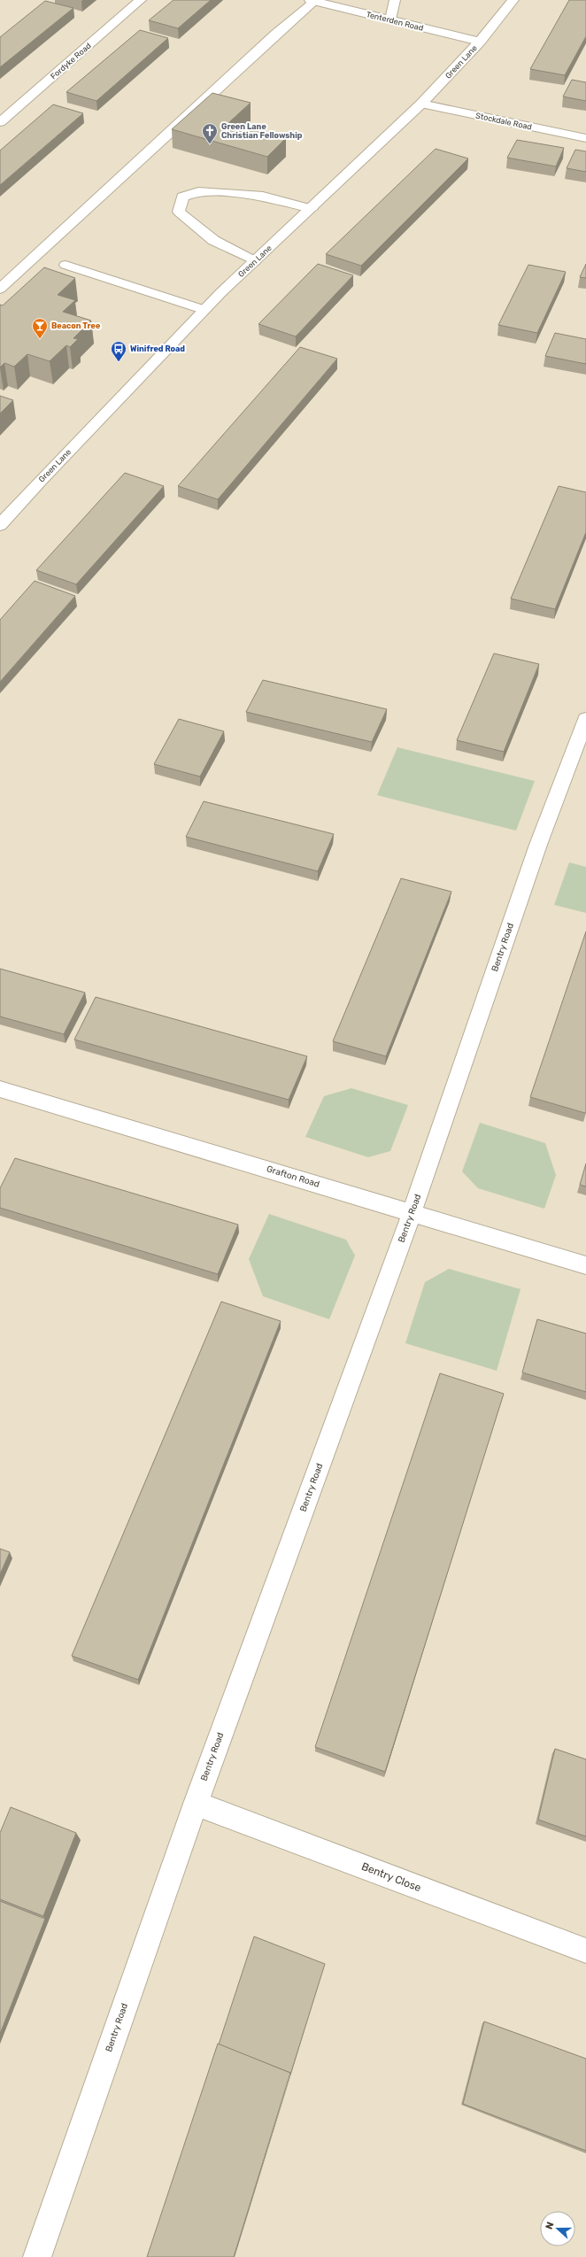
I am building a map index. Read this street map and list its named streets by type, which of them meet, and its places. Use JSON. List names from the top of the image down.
{
  "streets": {
    "street": [
      "Tenterden Road",
      "Fordyke Road",
      "Green Lane",
      "Stockdale Road",
      "Bentry Road",
      "Grafton Road",
      "Bentry Close"
    ]
  },
  "crossings": [
    ["Tenterden Road", "Green Lane"],
    ["Green Lane", "Stockdale Road"],
    ["Bentry Road", "Grafton Road"],
    ["Bentry Road", "Bentry Close"]
  ],
  "places": {
    "church": ["Green Lane Christian Fellowship"],
    "bar": ["Beacon Tree"],
    "bus stop": ["Winifred Road"]
  },
  "north": "left"
}
